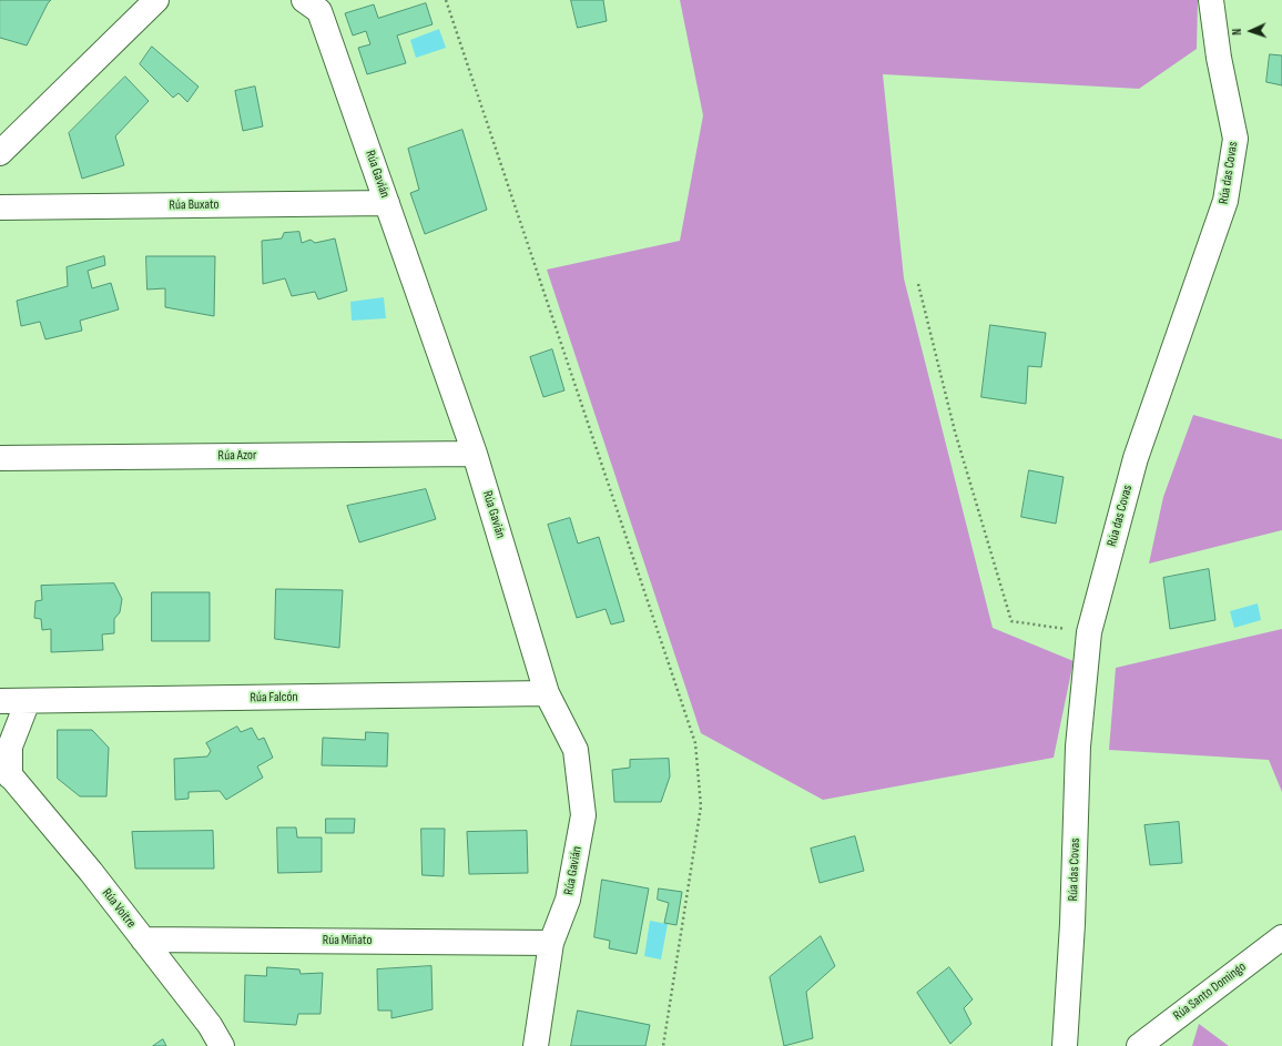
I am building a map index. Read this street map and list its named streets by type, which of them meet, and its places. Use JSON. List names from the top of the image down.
{
  "streets": {
    "street": [
      "Rúa das Covas",
      "Rúa Gavián",
      "Rúa Buxato",
      "Rúa Azor",
      "Rúa Falcón",
      "Rúa Voitre",
      "Rúa Miñato",
      "Rúa Santo Domingo"
    ]
  },
  "crossings": [
    ["Rúa Gavián", "Rúa Buxato"],
    ["Rúa Gavián", "Rúa Azor"],
    ["Rúa Gavián", "Rúa Falcón"],
    ["Rúa Gavián", "Rúa Miñato"],
    ["Rúa Falcón", "Rúa Voitre"],
    ["Rúa Voitre", "Rúa Miñato"]
  ],
  "north": "left"
}
